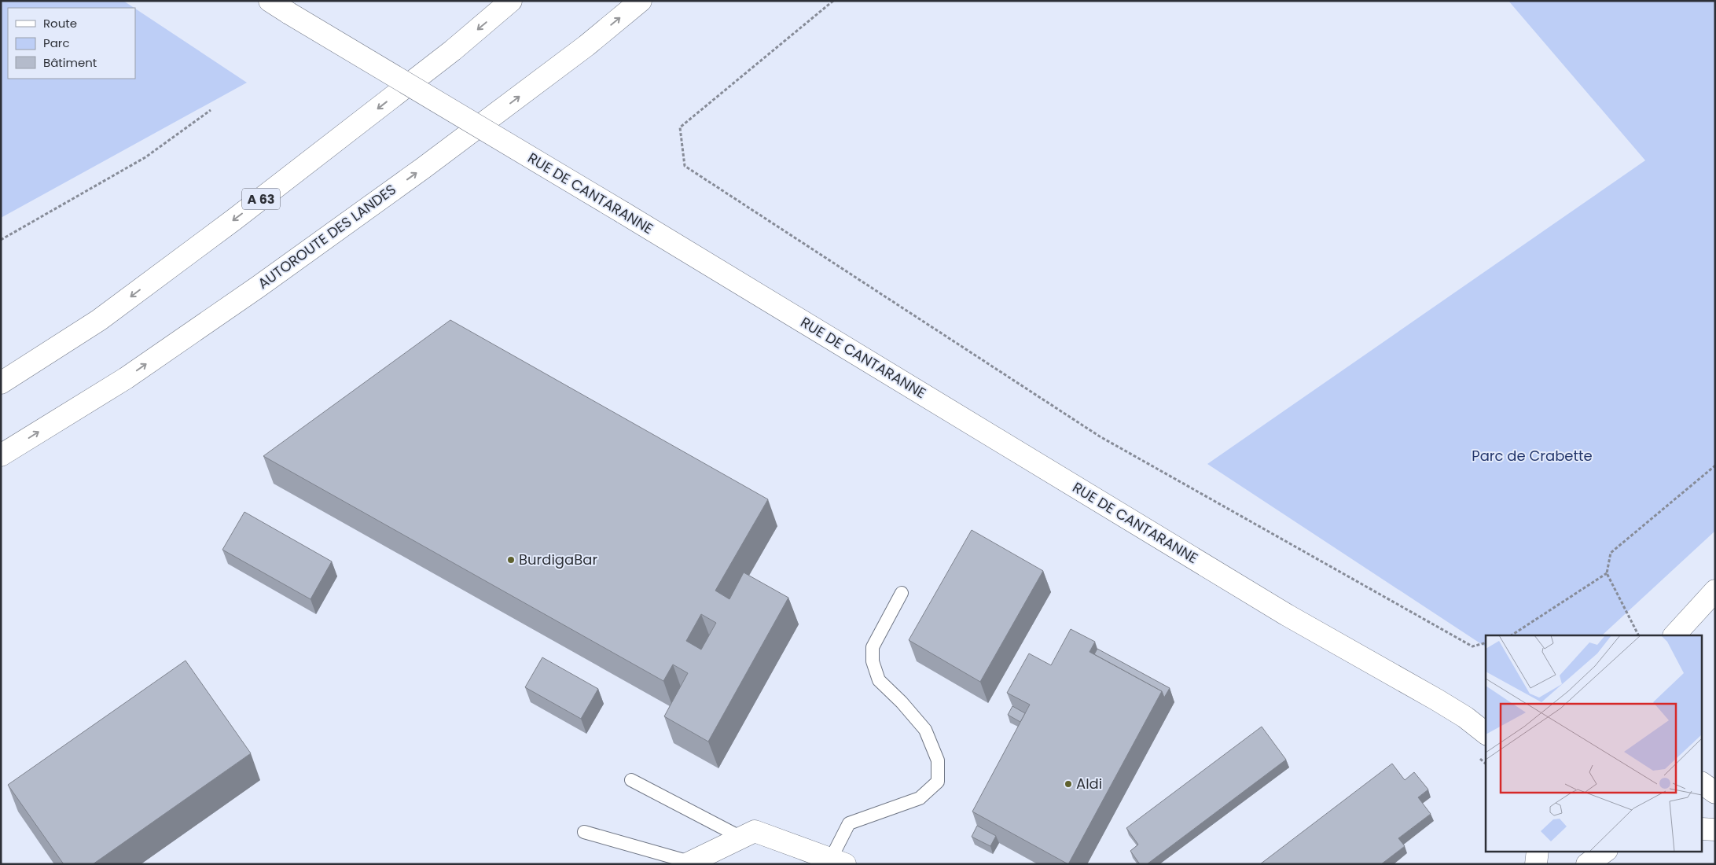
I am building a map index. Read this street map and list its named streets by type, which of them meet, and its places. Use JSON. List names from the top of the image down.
{
  "streets": {
    "main road": ["RUE DE CANTARANNE", "A 63", "AUTOROUTE DES LANDES"]
  },
  "parks": ["Parc de Crabette"],
  "places": ["BurdigaBar", "Aldi"],
  "legend": ["Route", "Parc", "Bâtiment"]
}
